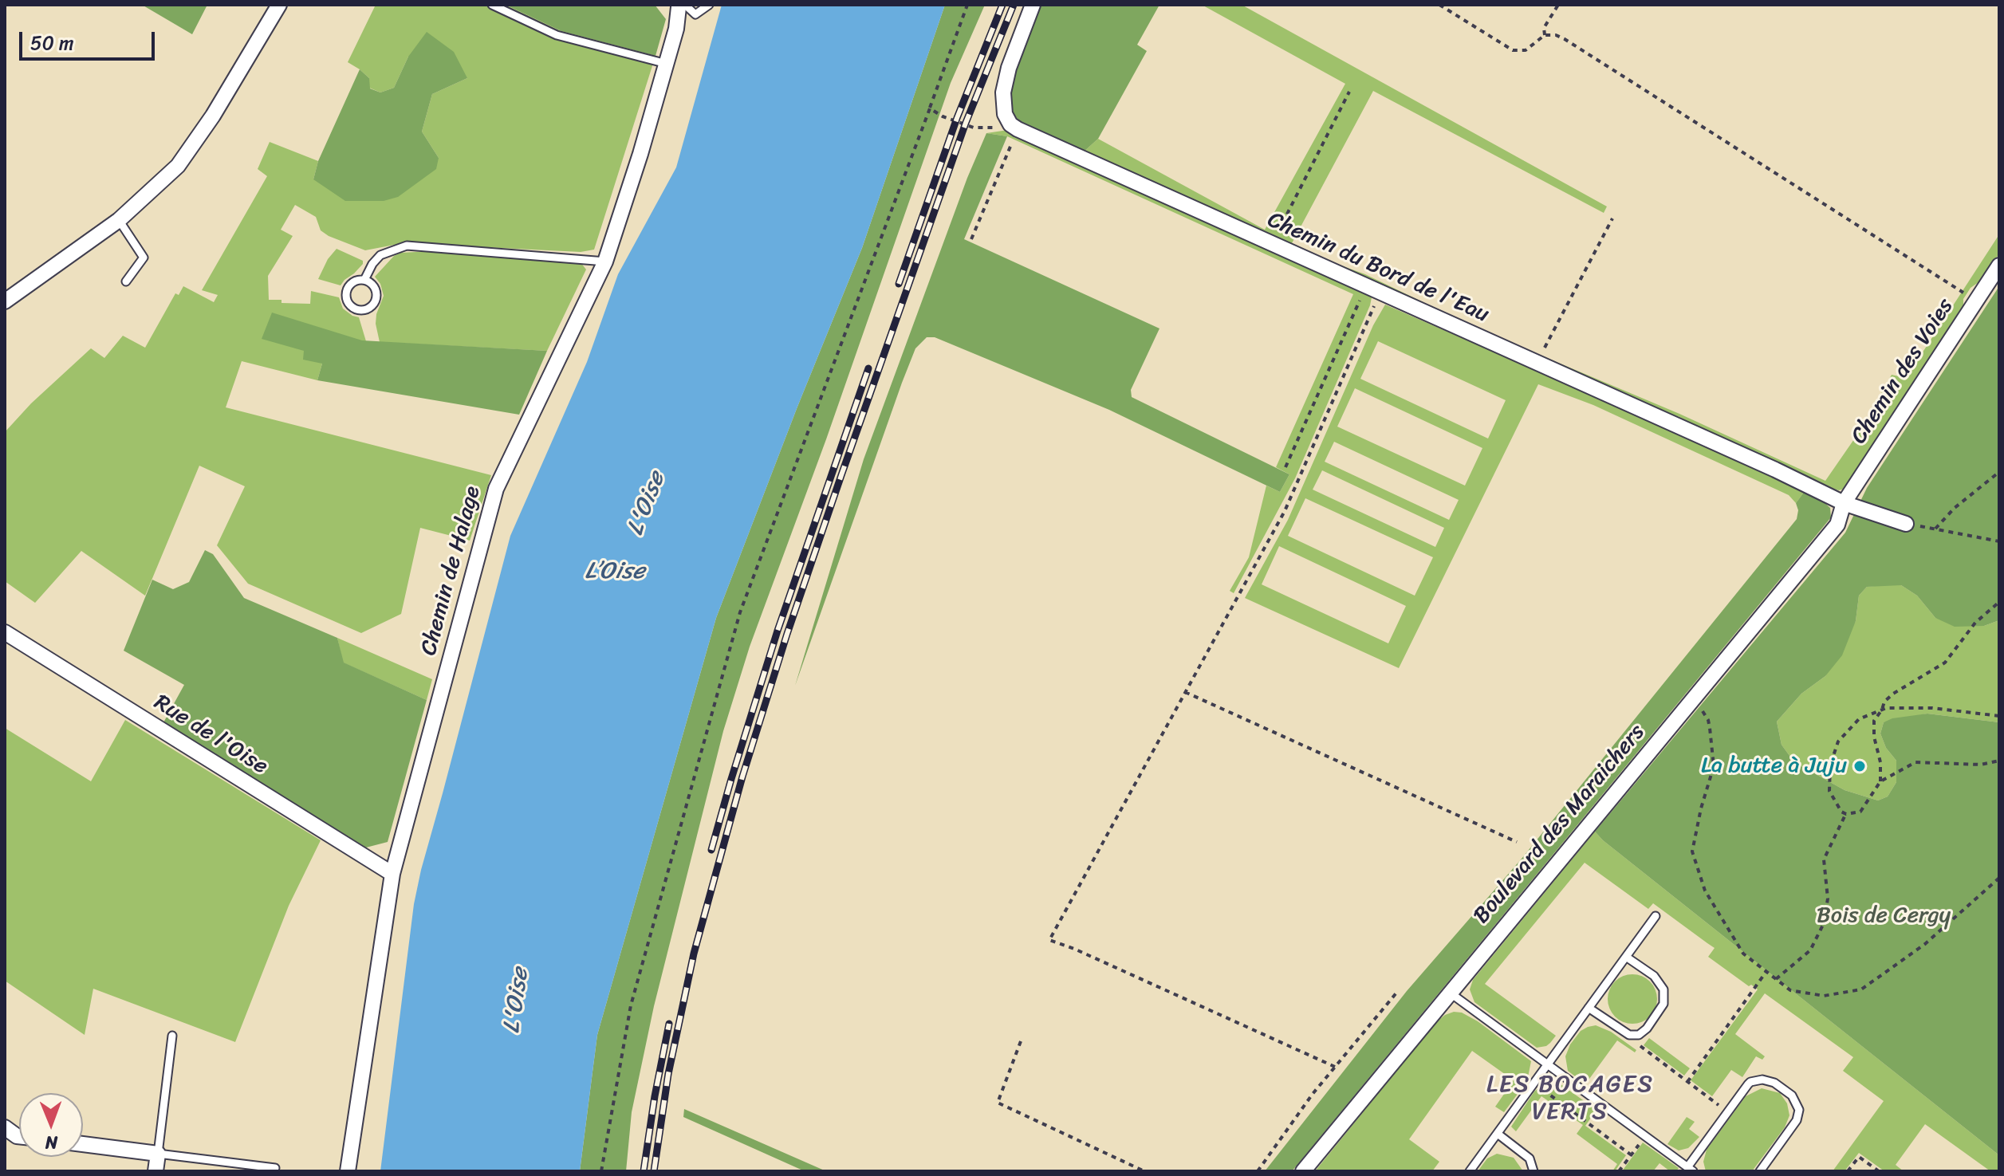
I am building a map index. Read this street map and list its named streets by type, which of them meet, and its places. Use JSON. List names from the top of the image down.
{
  "streets": {
    "street": [
      "Chemin du Bord de l'Eau",
      "Chemin des Voies",
      "Chemin de Halage",
      "Rue de l'Oise",
      "Boulevard des Maraichers"
    ]
  },
  "crossings": [
    ["Chemin du Bord de l'Eau", "Chemin des Voies"],
    ["Chemin du Bord de l'Eau", "Boulevard des Maraichers"],
    ["Chemin des Voies", "Boulevard des Maraichers"],
    ["Chemin de Halage", "Rue de l'Oise"]
  ],
  "districts": ["LES BOCAGES VERTS"],
  "water": ["L'Oise", "L’Oise"],
  "parks": ["Bois de Cergy"],
  "places": ["La butte à Juju"],
  "scale_bar": "50 m",
  "north": "bottom"
}
